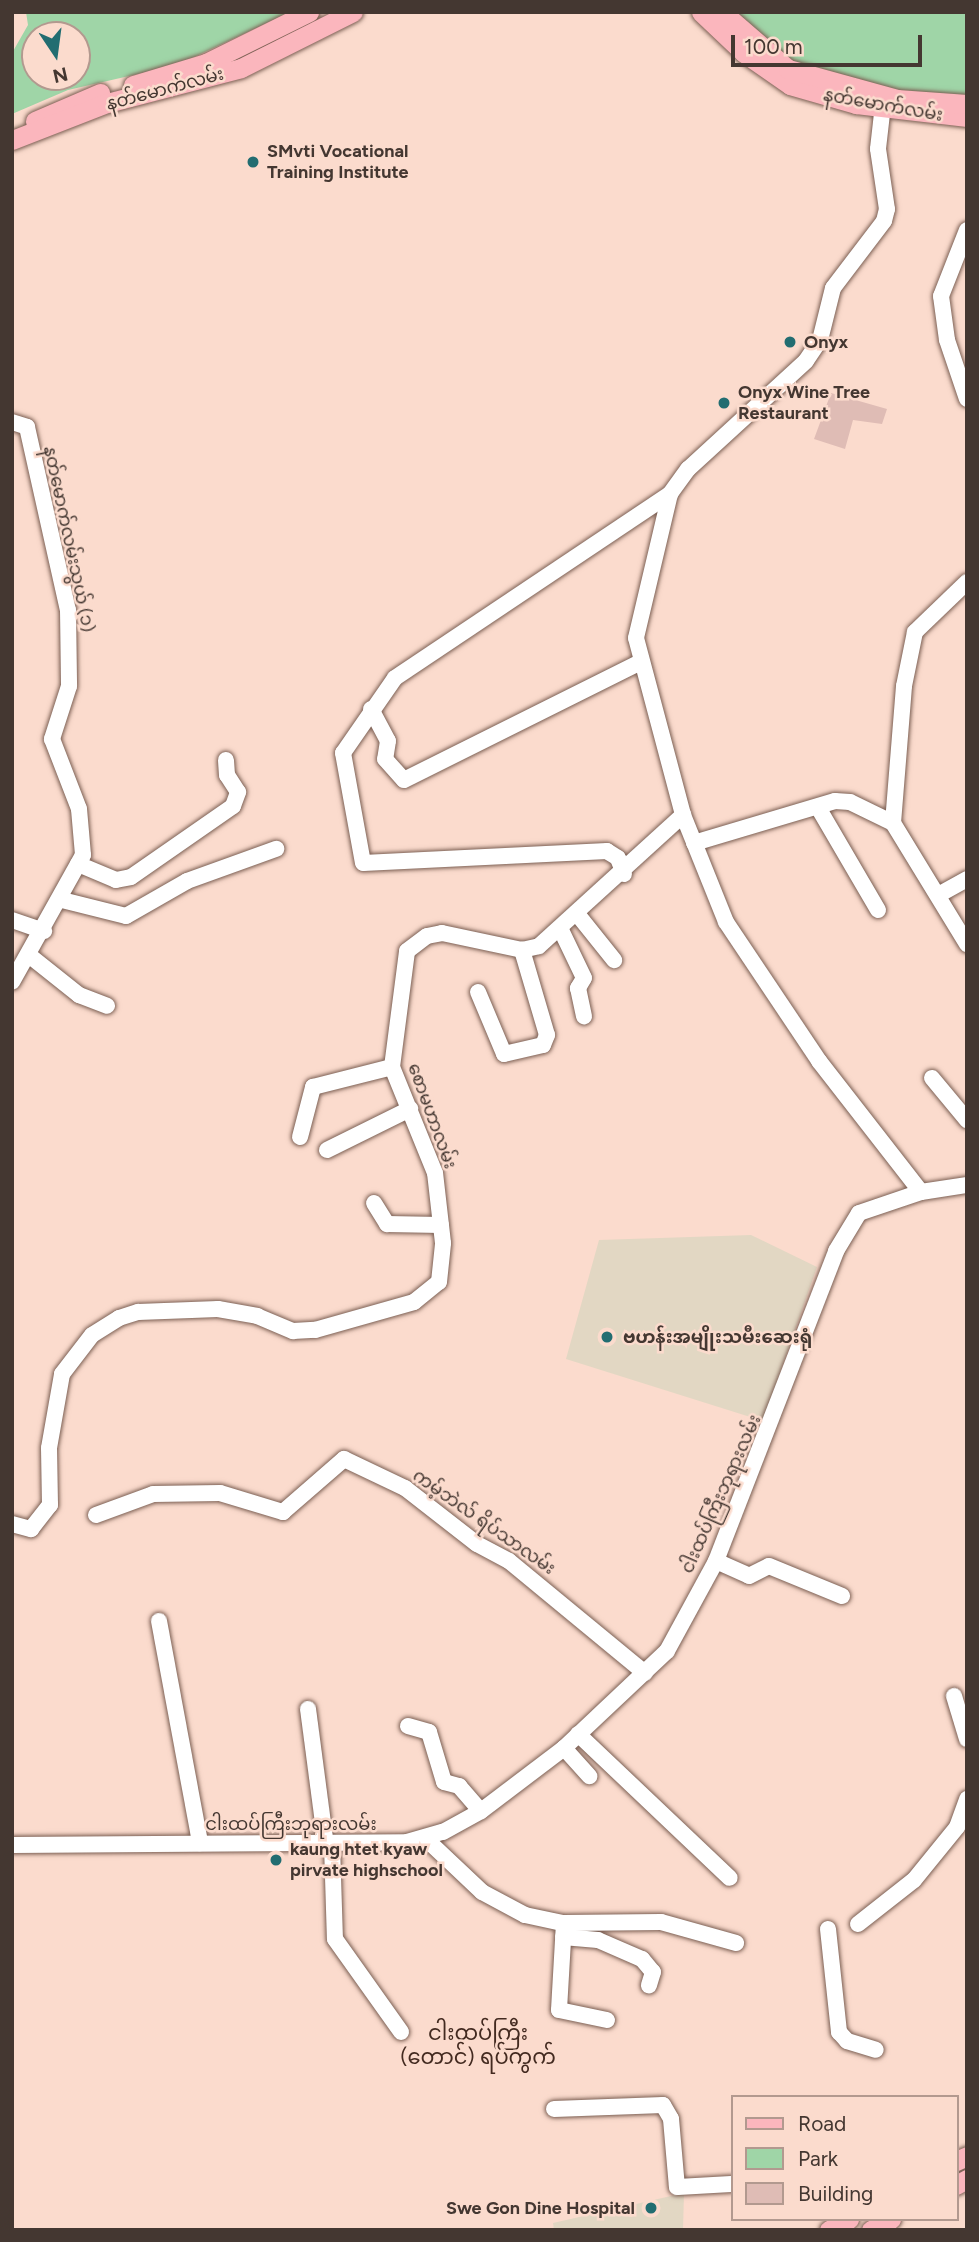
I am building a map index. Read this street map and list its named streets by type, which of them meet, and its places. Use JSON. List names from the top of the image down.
{
  "streets": {
    "main road": ["နတ်မောက်လမ်း"],
    "street": [
      "နတ်မောက်လမ်းသွယ် (၁)",
      "စောမဟာလမ်း",
      "ငါးထပ်ကြီးဘုရားလမ်း",
      "ကမ့်ဘဲလ် ရိပ်သာလမ်း"
    ]
  },
  "crossings": [
    ["ငါးထပ်ကြီးဘုရားလမ်း", "ကမ့်ဘဲလ် ရိပ်သာလမ်း"]
  ],
  "districts": ["ငါးထပ်ကြီး (တောင်) ရပ်ကွက်"],
  "places": [
    "SMvti Vocational Training Institute",
    "Onyx",
    "Onyx Wine Tree Restaurant",
    "ဗဟန်းအမျိုးသမီးဆေးရုံ",
    "kaung htet kyaw pirvate highschool",
    "Swe Gon Dine Hospital"
  ],
  "legend": ["Road", "Park", "Building"],
  "scale_bar": "100 m",
  "north": "bottom"
}
